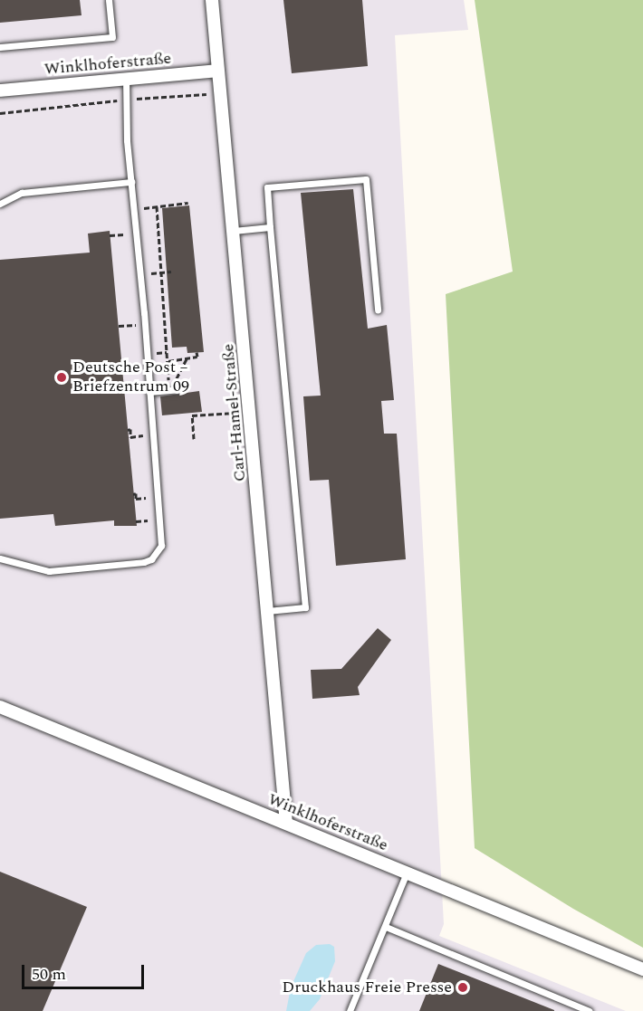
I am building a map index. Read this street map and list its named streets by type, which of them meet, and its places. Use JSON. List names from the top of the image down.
{
  "streets": {
    "street": ["Winklhoferstraße", "Carl-Hamel-Straße"]
  },
  "crossings": [
    ["Winklhoferstraße", "Carl-Hamel-Straße"]
  ],
  "places": ["Deutsche Post – Briefzentrum 09", "Druckhaus Freie Presse"],
  "scale_bar": "50 m"
}
